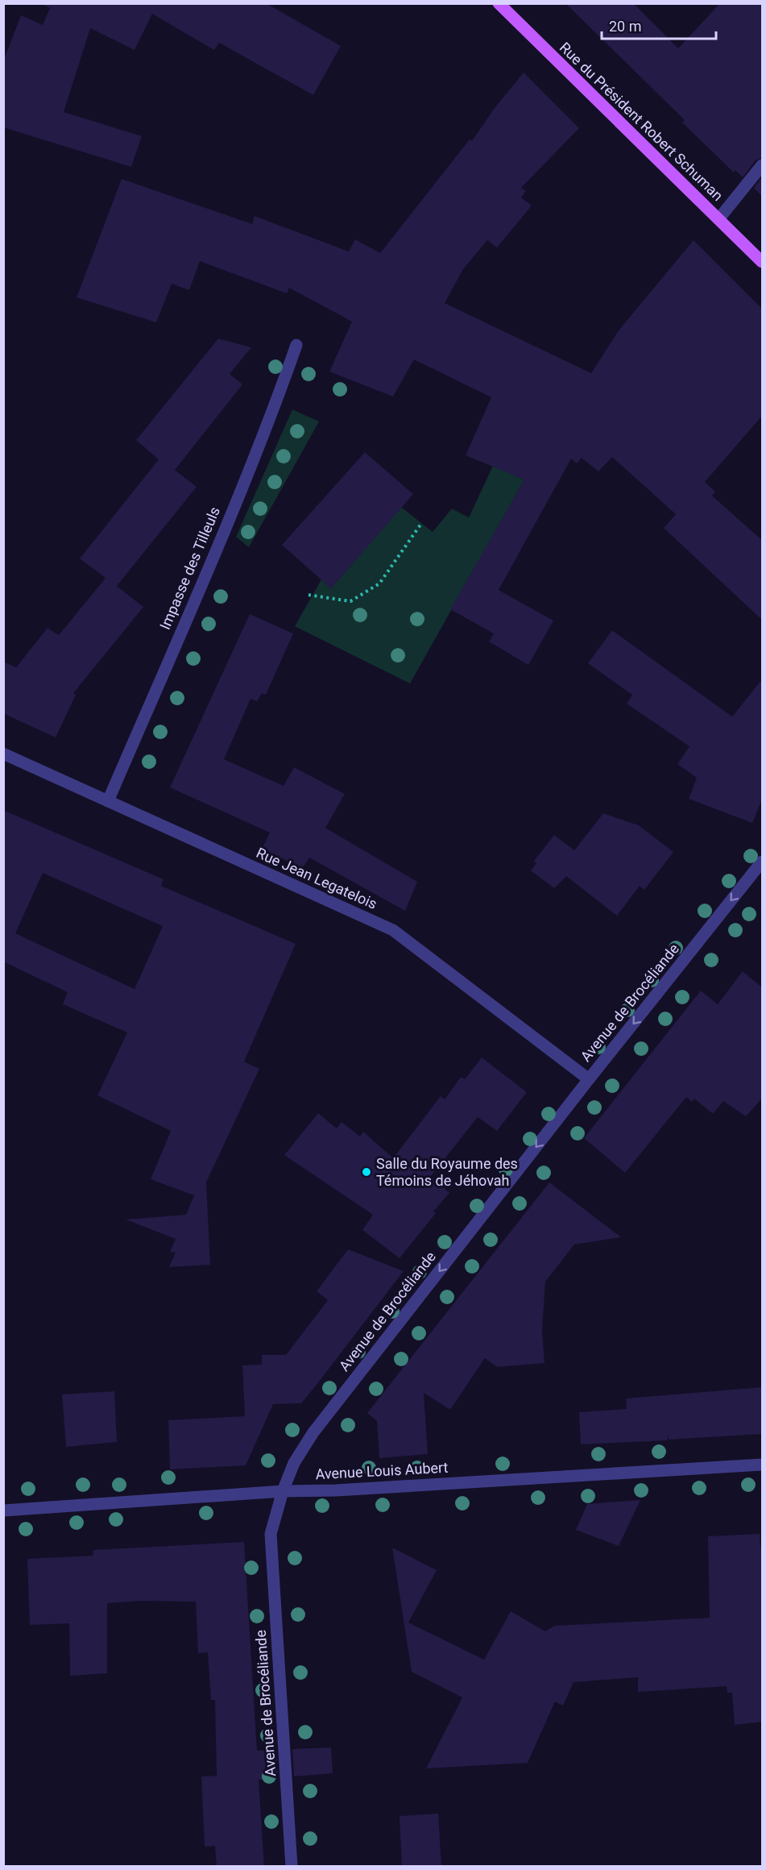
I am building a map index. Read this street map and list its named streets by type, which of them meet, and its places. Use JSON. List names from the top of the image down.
{
  "streets": {
    "main road": ["Rue du Président Robert Schuman"],
    "street": [
      "Impasse des Tilleuls",
      "Rue Jean Legatelois",
      "Avenue de Brocéliande",
      "Avenue Louis Aubert"
    ]
  },
  "crossings": [
    ["Impasse des Tilleuls", "Rue Jean Legatelois"],
    ["Rue Jean Legatelois", "Avenue de Brocéliande"],
    ["Avenue de Brocéliande", "Avenue Louis Aubert"]
  ],
  "one_way": ["Avenue de Brocéliande"],
  "places": ["Salle du Royaume des Témoins de Jéhovah"],
  "scale_bar": "20 m"
}
